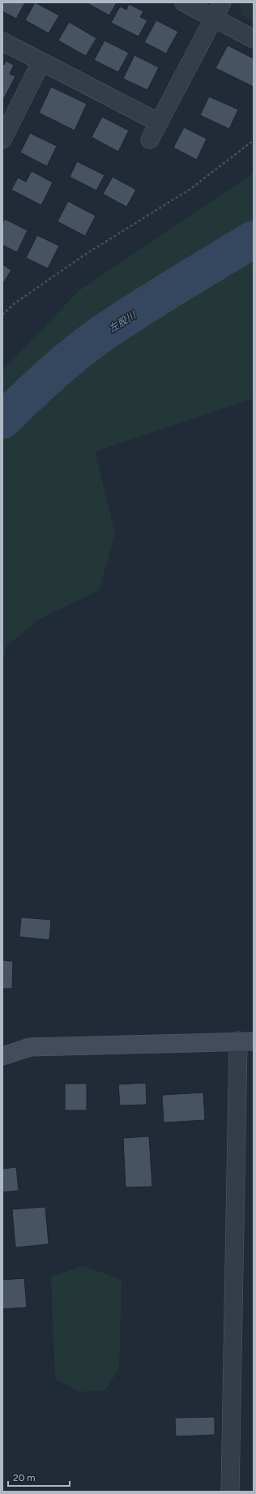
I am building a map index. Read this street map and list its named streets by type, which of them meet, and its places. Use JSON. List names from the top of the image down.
{
  "water": ["左股川"],
  "scale_bar": "20 m"
}
